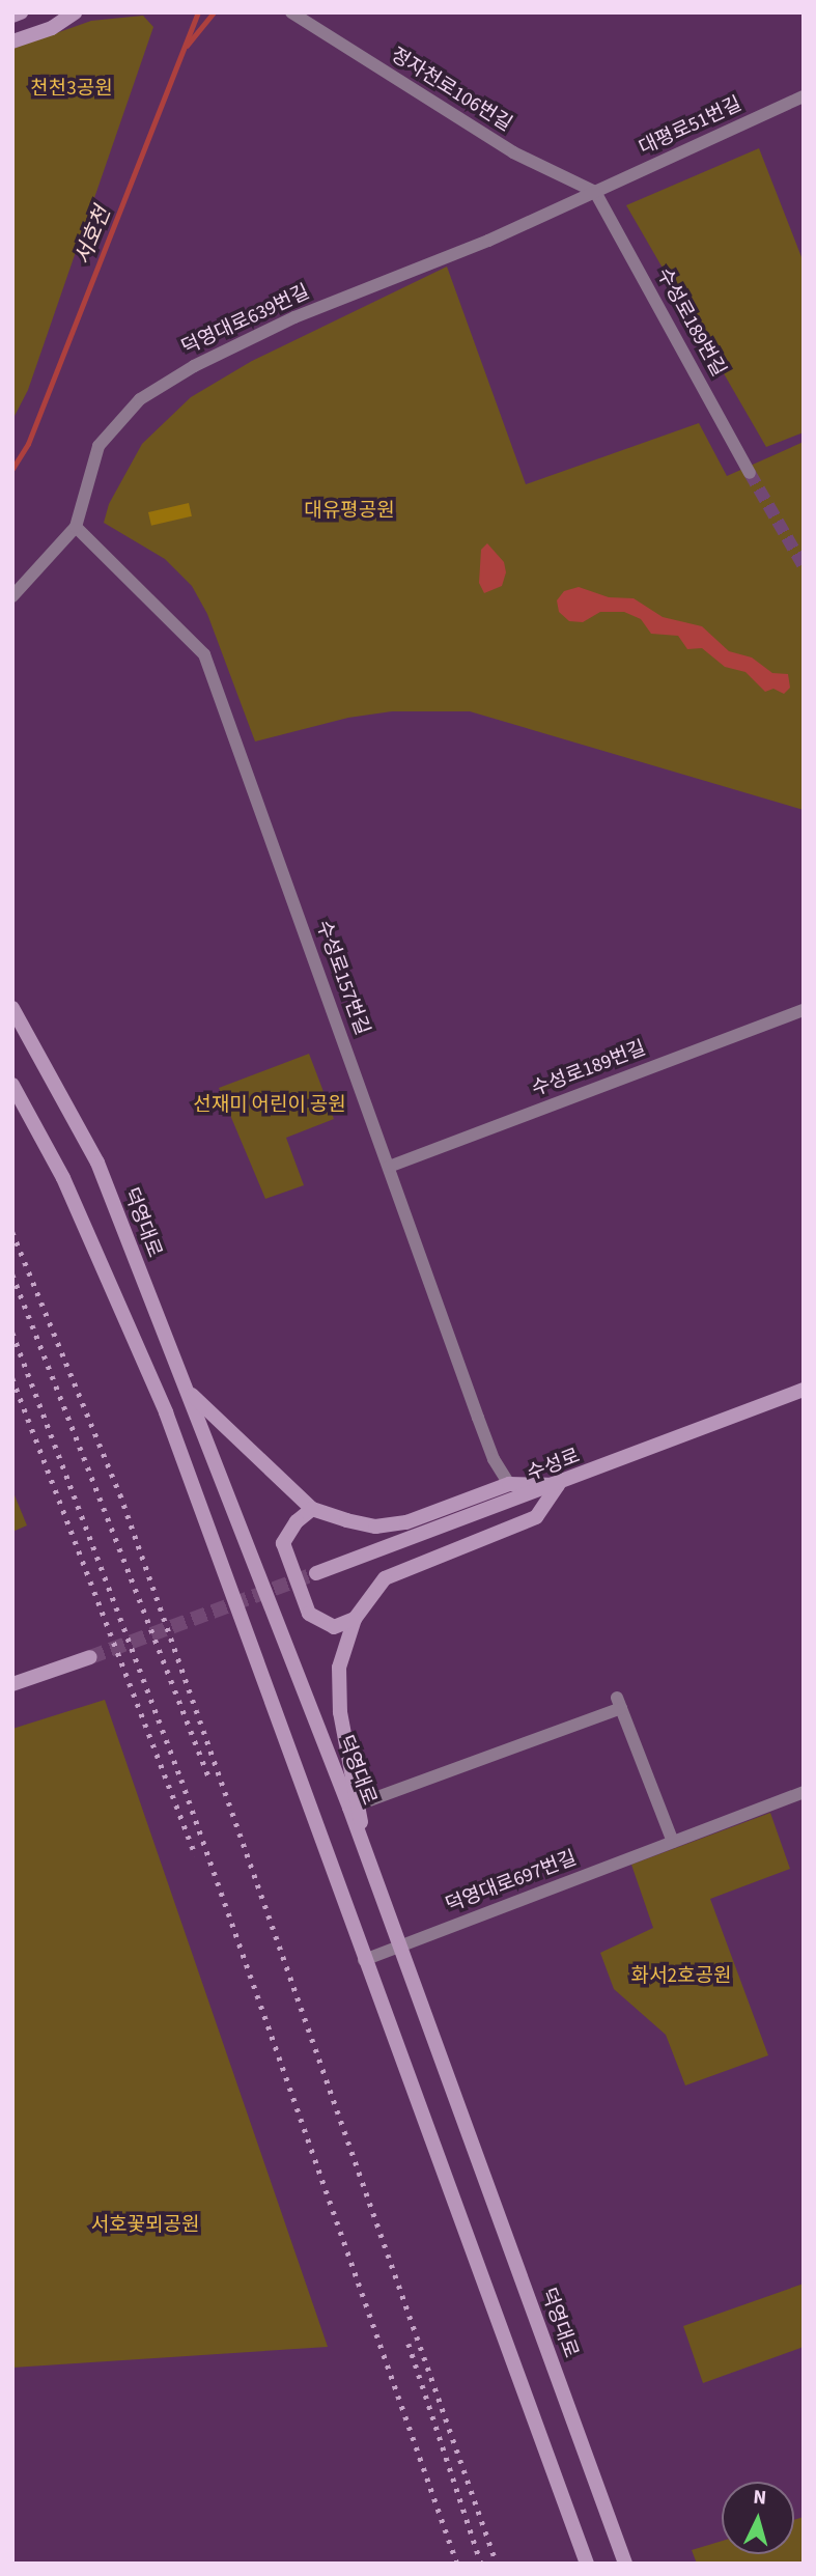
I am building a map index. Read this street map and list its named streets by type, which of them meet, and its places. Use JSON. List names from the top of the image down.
{
  "streets": {
    "main road": ["덕영대로", "수성로"],
    "street": [
      "정자천로106번길",
      "대평로51번길",
      "덕영대로639번길",
      "수성로189번길",
      "수성로157번길",
      "덕영대로697번길"
    ]
  },
  "crossings": [
    ["정자천로106번길", "대평로51번길"],
    ["정자천로106번길", "덕영대로639번길"],
    ["정자천로106번길", "수성로189번길"],
    ["대평로51번길", "덕영대로639번길"],
    ["대평로51번길", "수성로189번길"],
    ["덕영대로639번길", "수성로189번길"],
    ["덕영대로639번길", "수성로157번길"],
    ["수성로189번길", "수성로157번길"],
    ["덕영대로", "덕영대로697번길"]
  ],
  "water": ["서호천"],
  "parks": [
    "천천3공원",
    "대유평공원",
    "선재미 어린이 공원",
    "화서2호공원",
    "서호꽃뫼공원"
  ],
  "north": "top"
}
